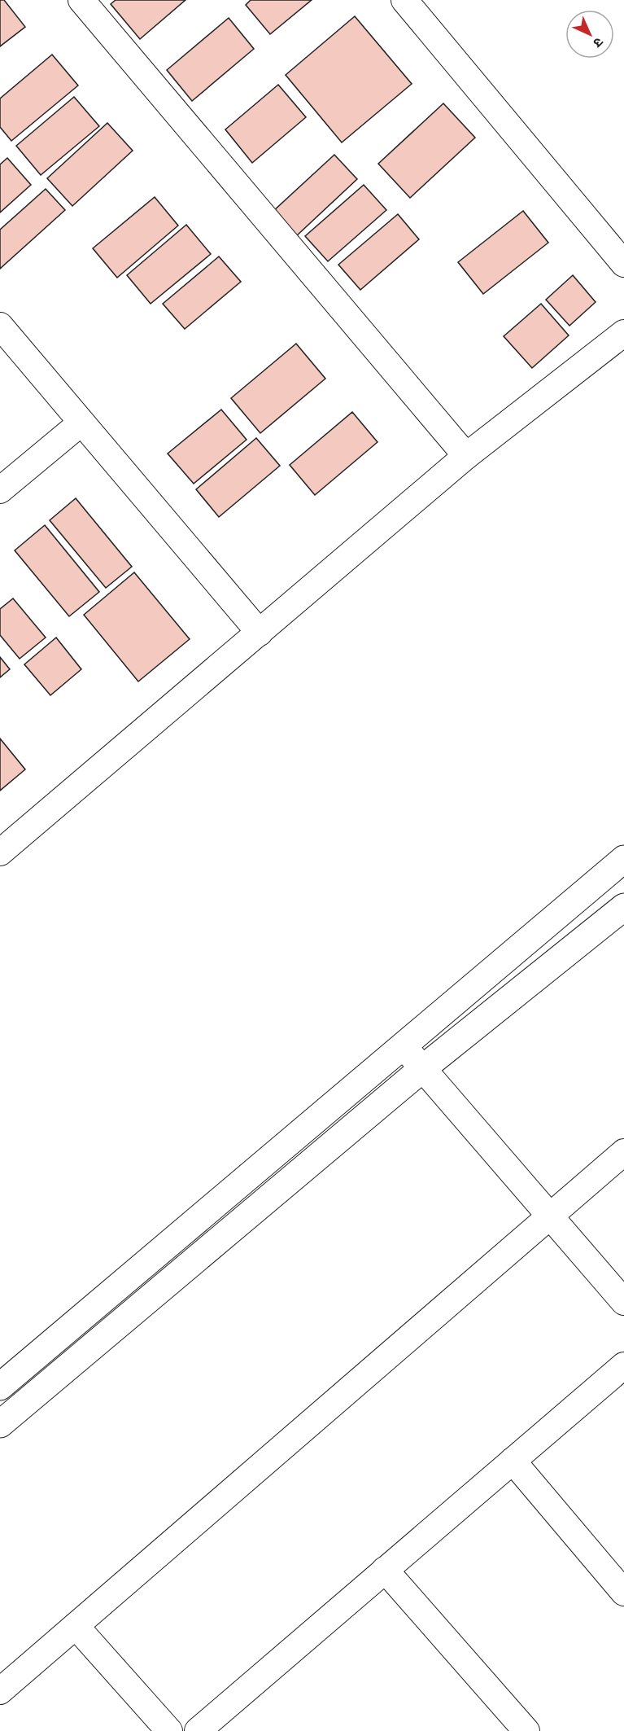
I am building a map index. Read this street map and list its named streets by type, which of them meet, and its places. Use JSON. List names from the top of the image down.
{
  "north": "bottom right"
}
